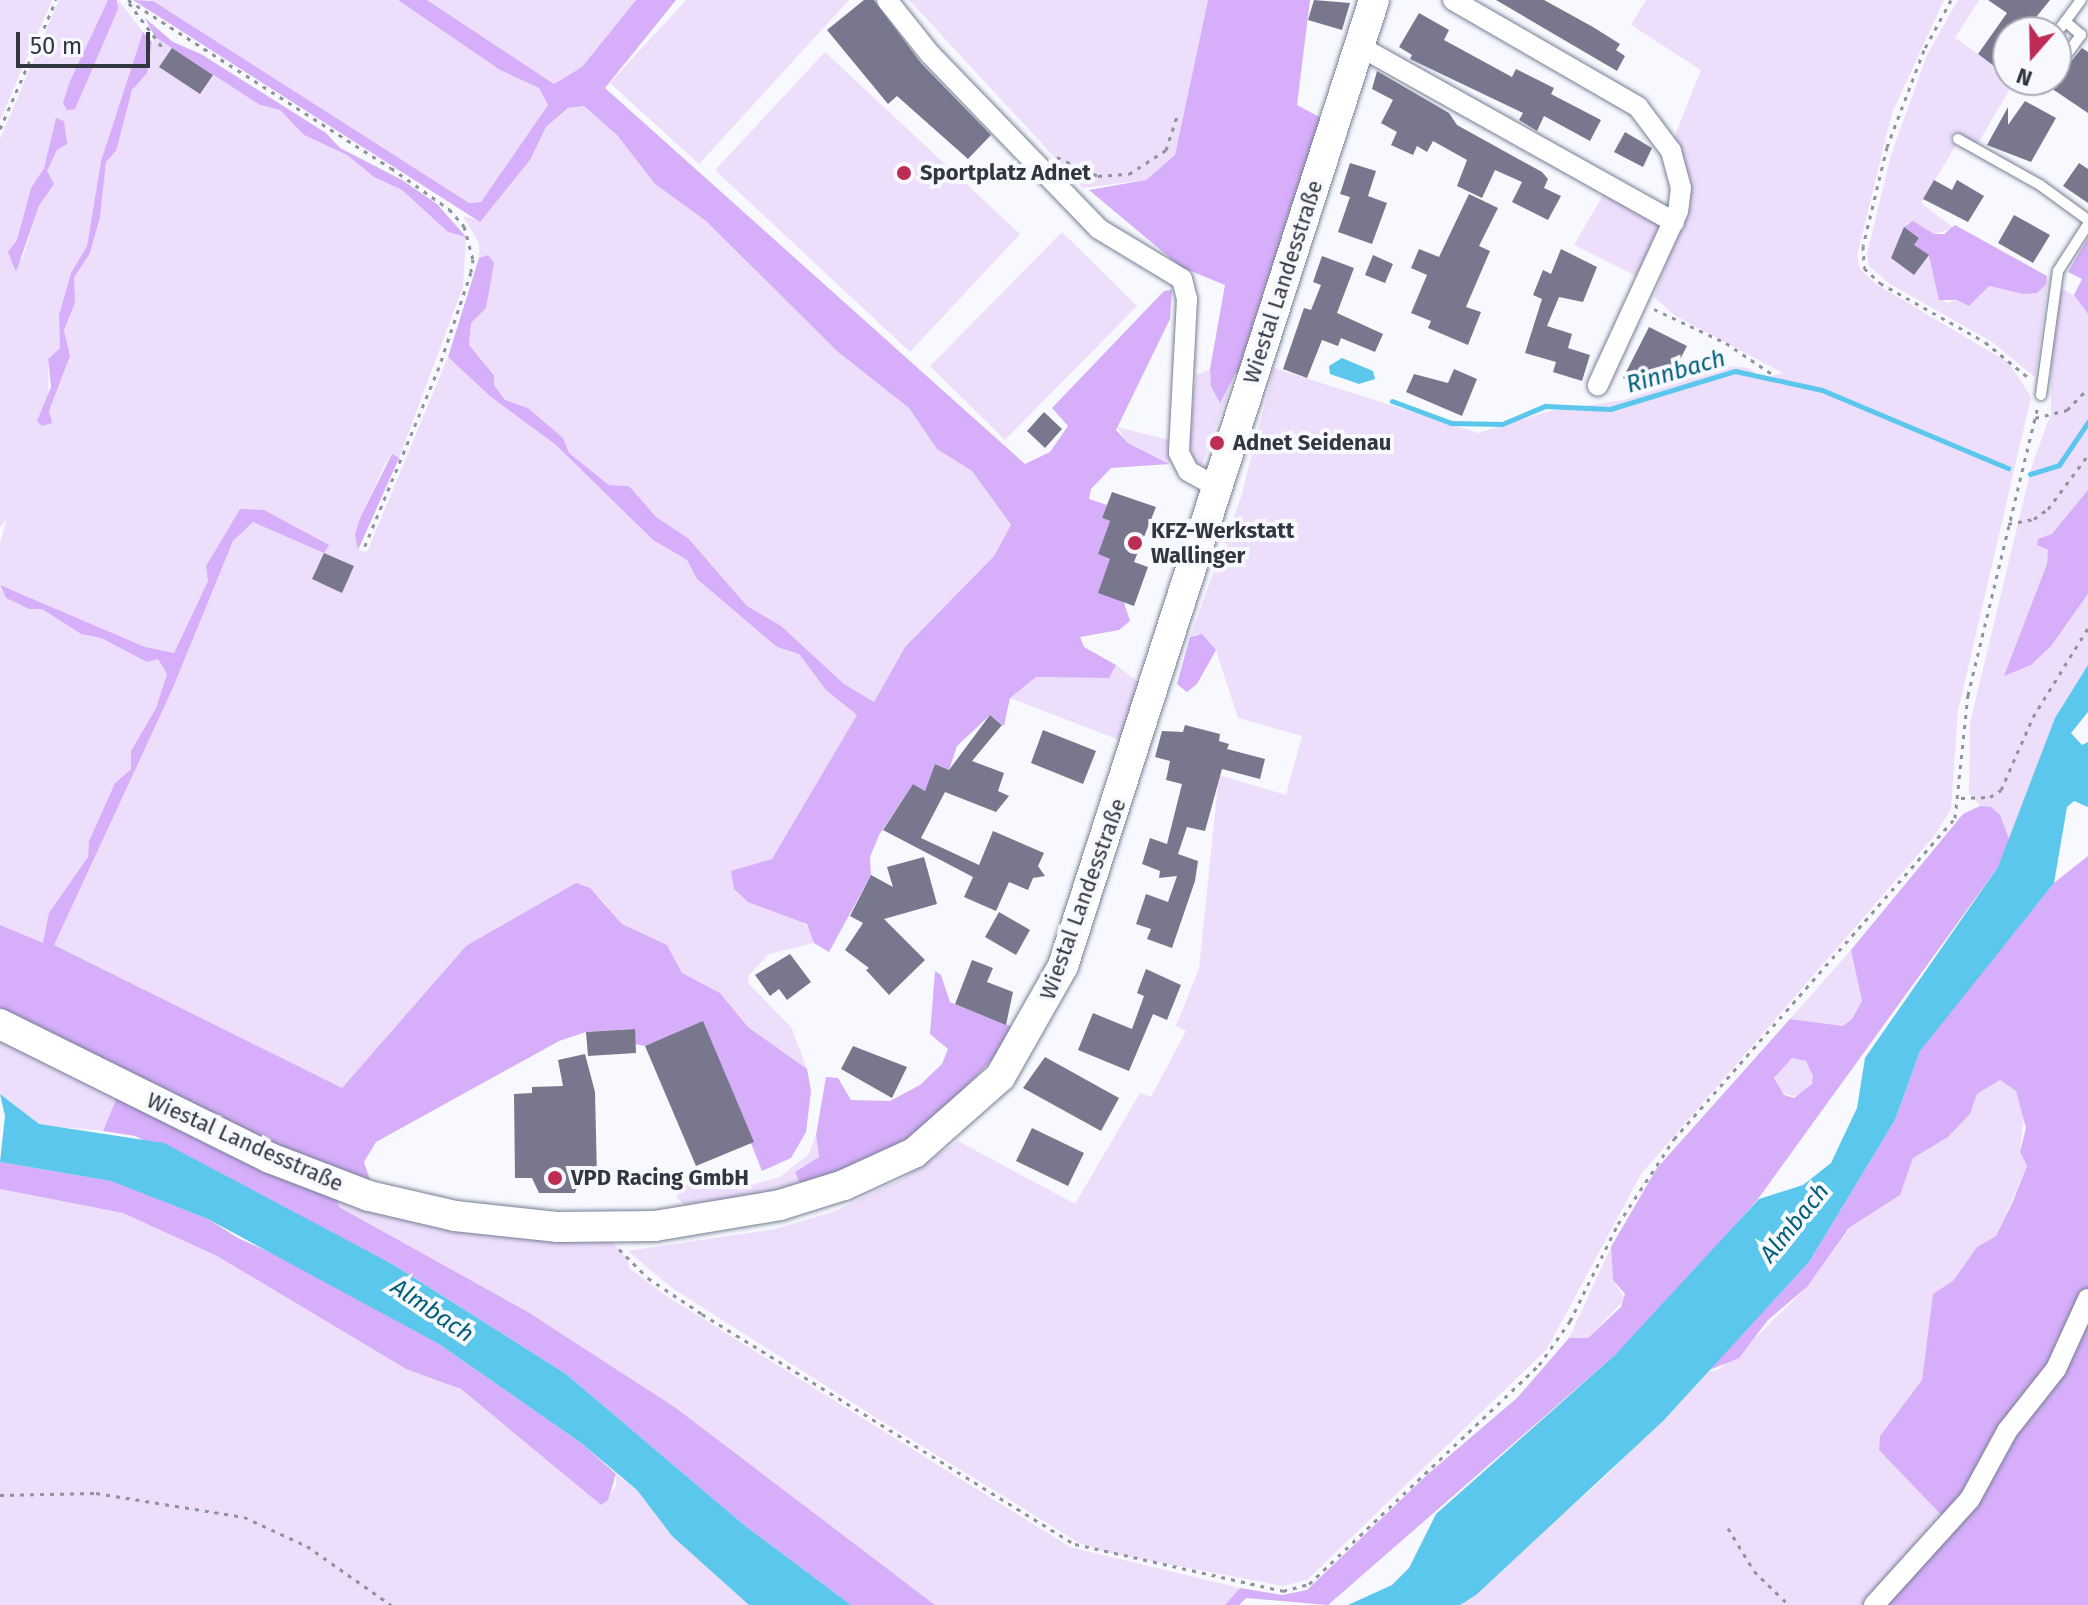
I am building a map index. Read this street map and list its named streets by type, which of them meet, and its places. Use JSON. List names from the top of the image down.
{
  "streets": {
    "main road": ["Wiestal Landesstraße"]
  },
  "water": ["Rinnbach", "Almbach"],
  "places": [
    "Sportplatz Adnet",
    "Adnet Seidenau",
    "KFZ-Werkstatt Wallinger",
    "VPD Racing GmbH"
  ],
  "scale_bar": "50 m",
  "north": "bottom"
}
